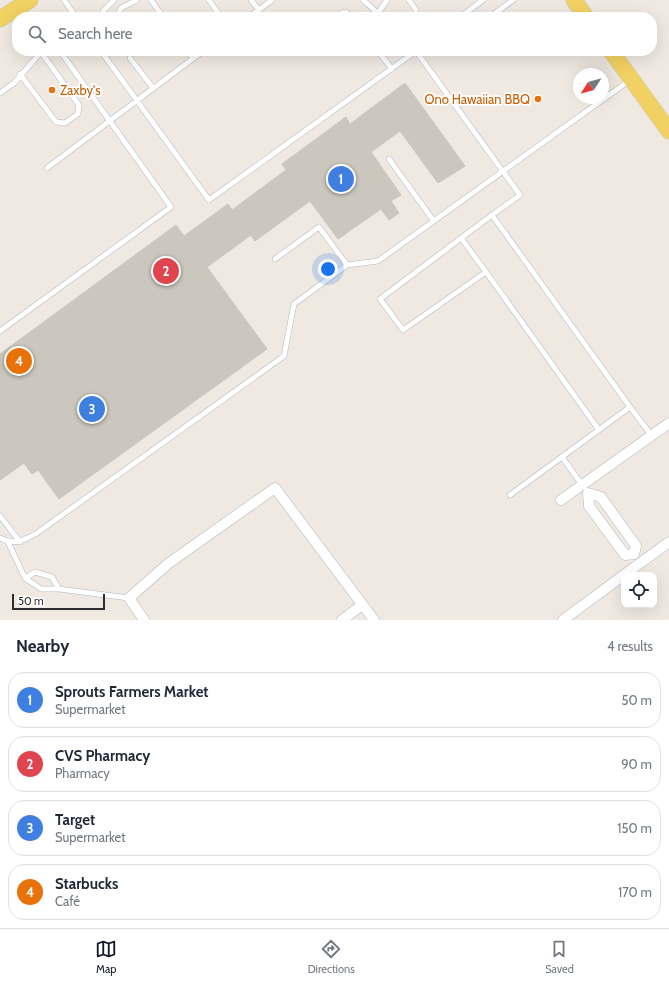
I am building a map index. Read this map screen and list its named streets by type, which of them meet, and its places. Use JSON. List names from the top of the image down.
{
  "places": ["Zaxby's", "Ono Hawaiian BBQ"],
  "scale_bar": "50 m",
  "north": "bottom left",
  "page": {
    "search": "Search here",
    "pins": [
      "1",
      "2",
      "4",
      "3"
    ],
    "scale": "50 m",
    "heading": ["Nearby", "4 results"],
    "list": [
      {
        "mark": "1",
        "name": "Sprouts Farmers Market",
        "note": "Supermarket",
        "value": "50 m"
      },
      {
        "mark": "2",
        "name": "CVS Pharmacy",
        "note": "Pharmacy",
        "value": "90 m"
      },
      {
        "mark": "3",
        "name": "Target",
        "note": "Supermarket",
        "value": "150 m"
      },
      {
        "mark": "4",
        "name": "Starbucks",
        "note": "Café",
        "value": "170 m"
      }
    ],
    "nav": ["Map", "Directions", "Saved"]
  }
}
